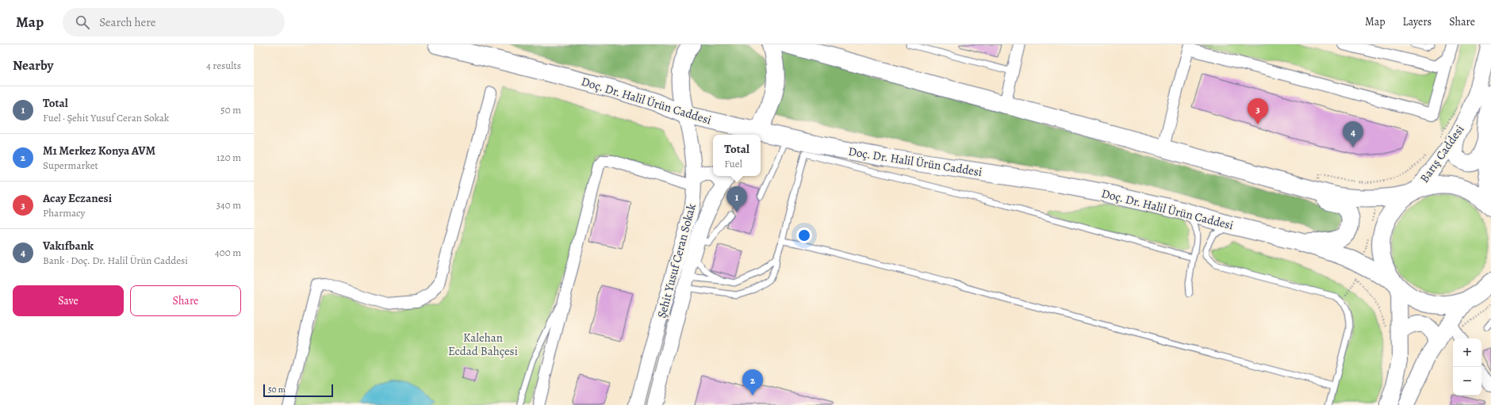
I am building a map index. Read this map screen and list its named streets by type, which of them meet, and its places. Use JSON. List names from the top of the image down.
{
  "streets": {
    "main road": ["Doç. Dr. Halil Ürün Caddesi", "Barış Caddesi"],
    "street": ["Şehit Yusuf Ceran Sokak"]
  },
  "crossings": [
    ["Doç. Dr. Halil Ürün Caddesi", "Şehit Yusuf Ceran Sokak"]
  ],
  "parks": ["Kalehan Ecdad Bahçesi"],
  "scale_bar": "50 m",
  "page": {
    "header": "Map",
    "search": "Search here",
    "nav": ["Map", "Layers", "Share"],
    "heading": ["Nearby", "4 results"],
    "list": [
      {
        "mark": "1",
        "name": "Total",
        "note": "Fuel · Şehit Yusuf Ceran Sokak",
        "value": "50 m"
      },
      {
        "mark": "2",
        "name": "M1 Merkez Konya AVM",
        "note": "Supermarket",
        "value": "120 m"
      },
      {
        "mark": "3",
        "name": "Acay Eczanesi",
        "note": "Pharmacy",
        "value": "340 m"
      },
      {
        "mark": "4",
        "name": "Vakıfbank",
        "note": "Bank · Doç. Dr. Halil Ürün Caddesi",
        "value": "400 m"
      }
    ],
    "pins": [
      "3",
      "4",
      "1",
      "2"
    ],
    "popup": ["Total", "Fuel"],
    "buttons": ["Save", "Share"],
    "map_buttons": ["+", "−"],
    "scale": "50 m"
  }
}
